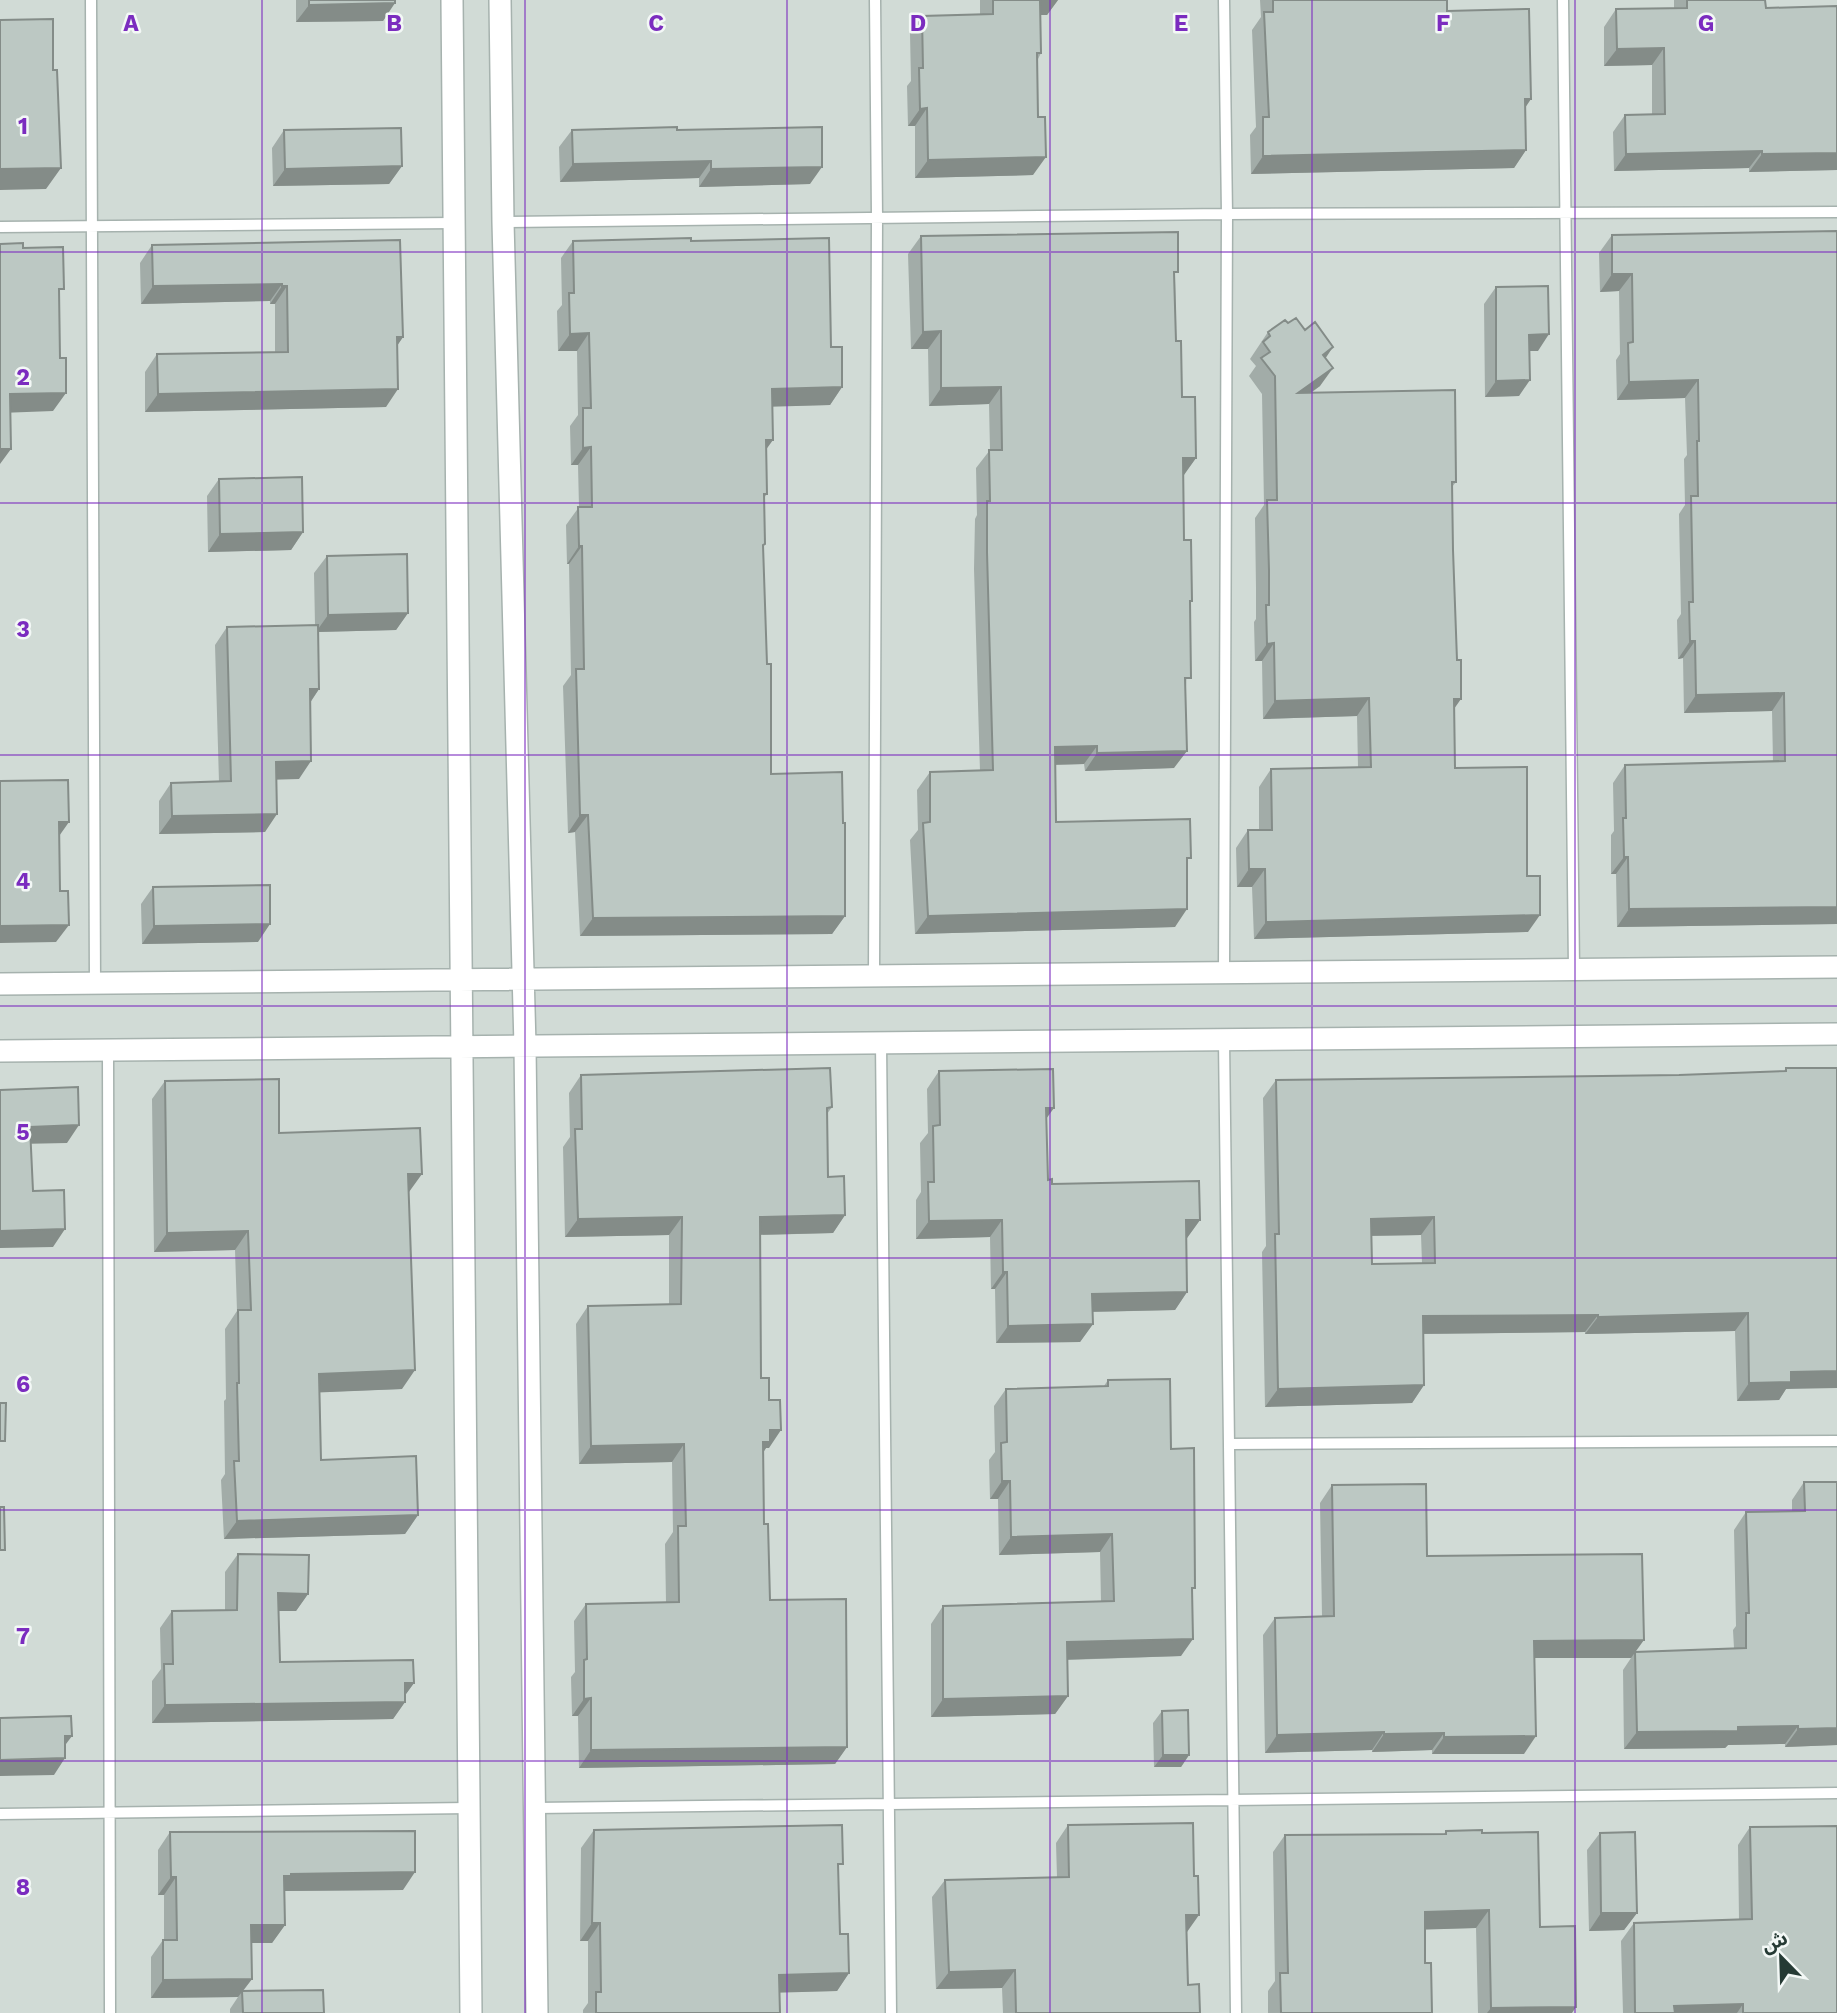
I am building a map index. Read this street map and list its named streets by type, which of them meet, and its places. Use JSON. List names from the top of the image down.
{
  "north": "top left",
  "grid": {
    "columns": [
      "A",
      "B",
      "C",
      "D",
      "E",
      "F",
      "G"
    ],
    "rows": [
      "1",
      "2",
      "3",
      "4",
      "5",
      "6",
      "7",
      "8"
    ]
  }
}
